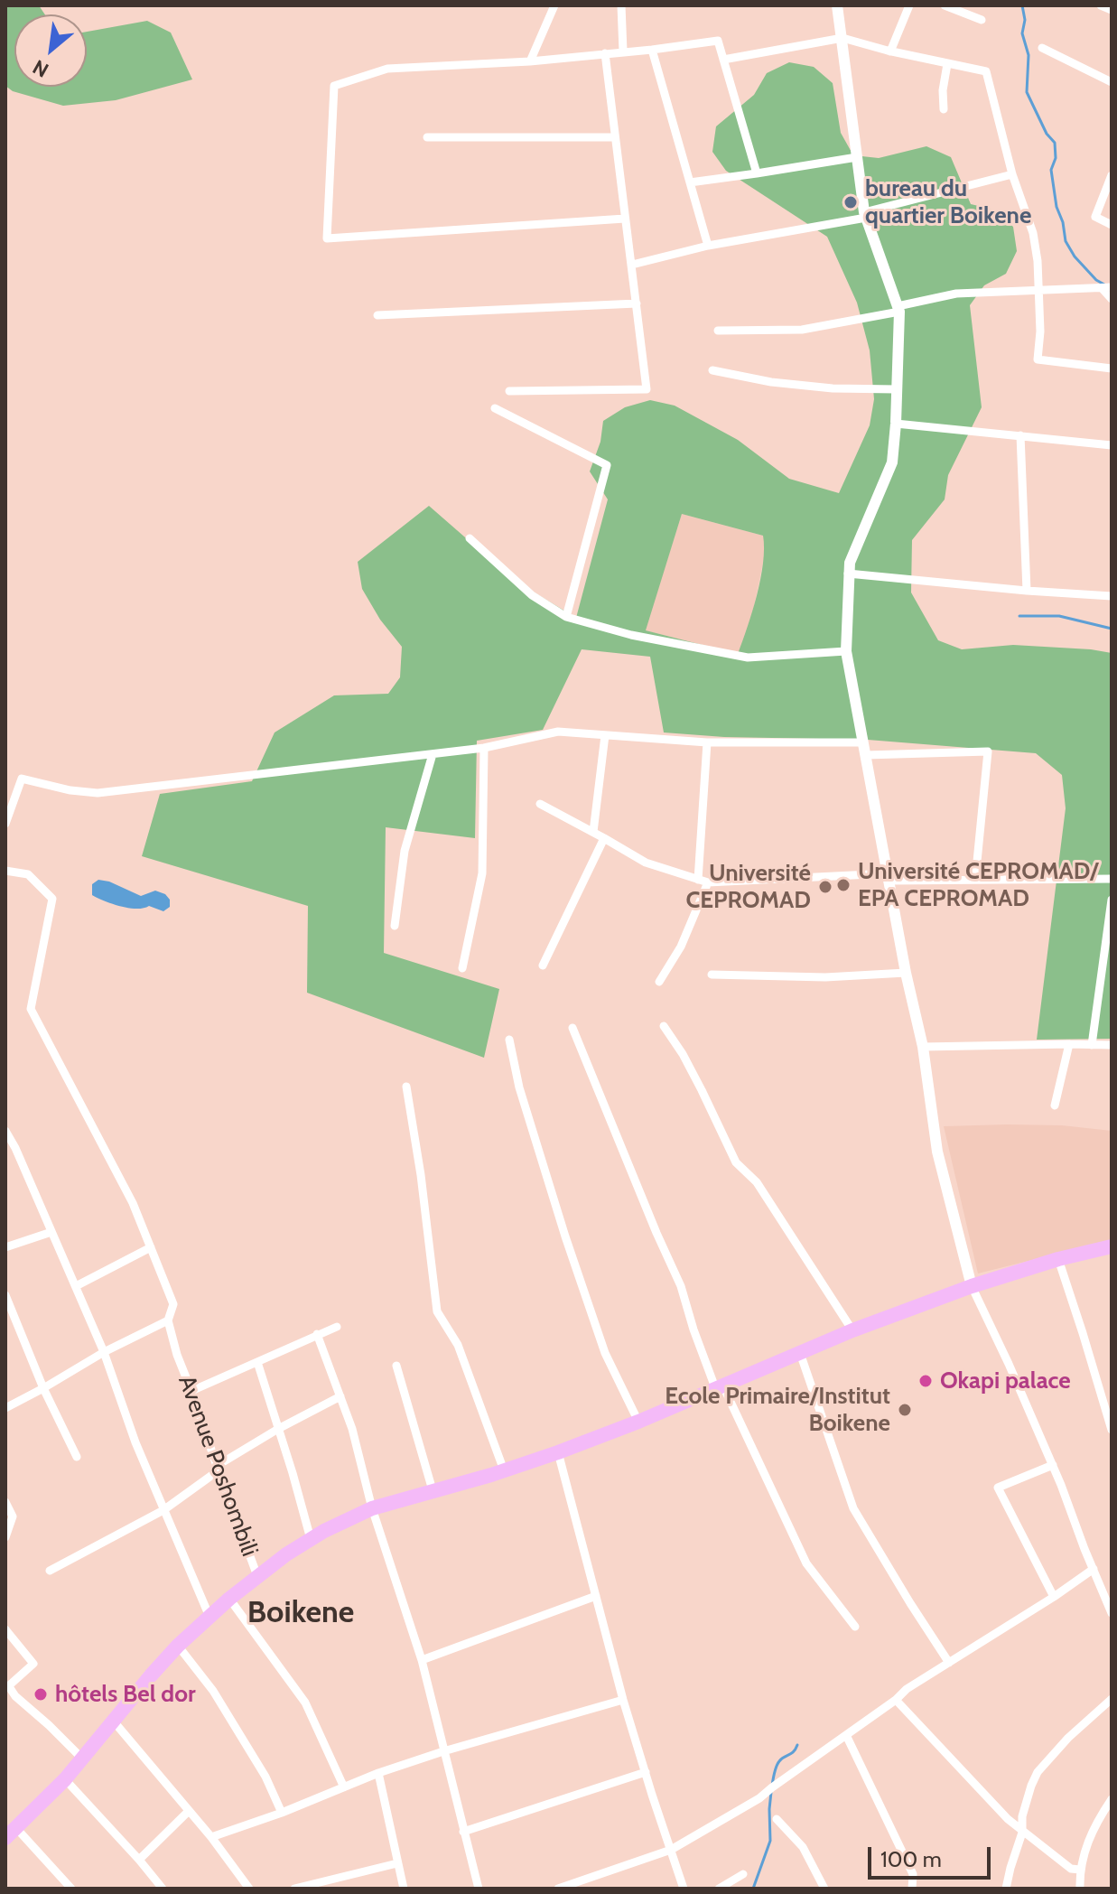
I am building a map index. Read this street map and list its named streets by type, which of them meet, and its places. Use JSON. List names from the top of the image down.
{
  "streets": {
    "street": ["Avenue Poshombili"]
  },
  "districts": ["Boikene"],
  "places": [
    "bureau du quartier Boikene",
    "Université CEPROMAD/ EPA CEPROMAD",
    "Université CEPROMAD",
    "Okapi palace",
    "Ecole Primaire/Institut Boikene",
    "hôtels Bel dor"
  ],
  "scale_bar": "100 m",
  "north": "bottom left"
}
